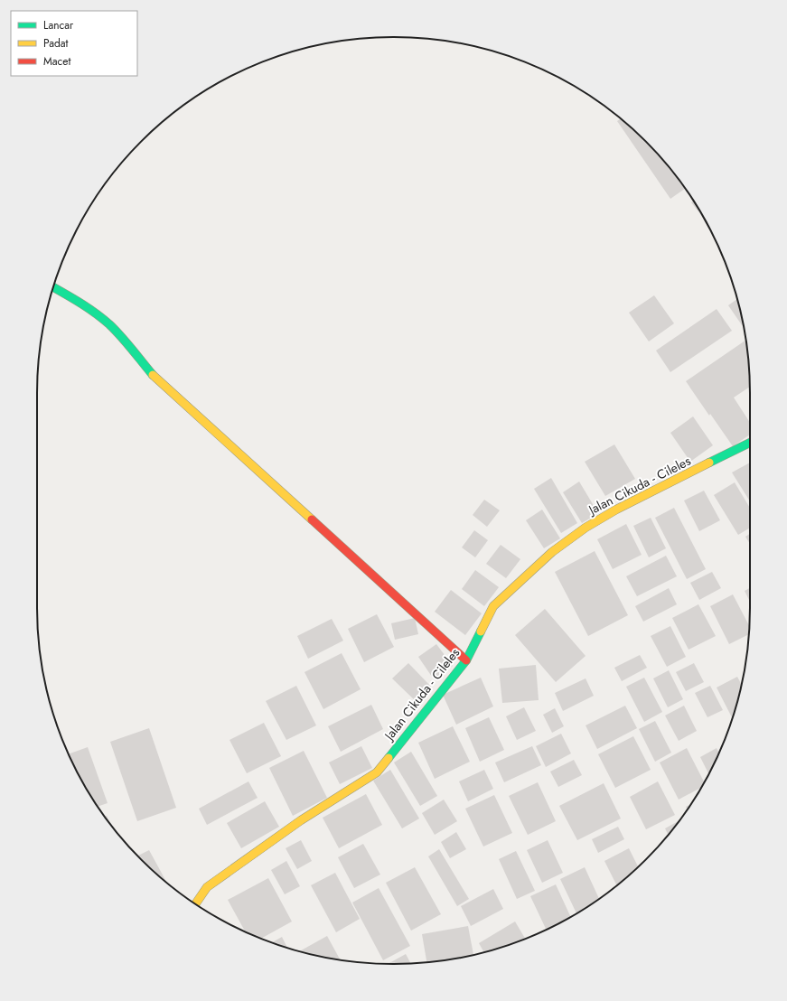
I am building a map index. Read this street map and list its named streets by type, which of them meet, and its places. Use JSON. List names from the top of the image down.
{
  "streets": {
    "street": ["Jalan Cikuda - Cileles"]
  },
  "legend": ["Lancar", "Padat", "Macet"]
}
